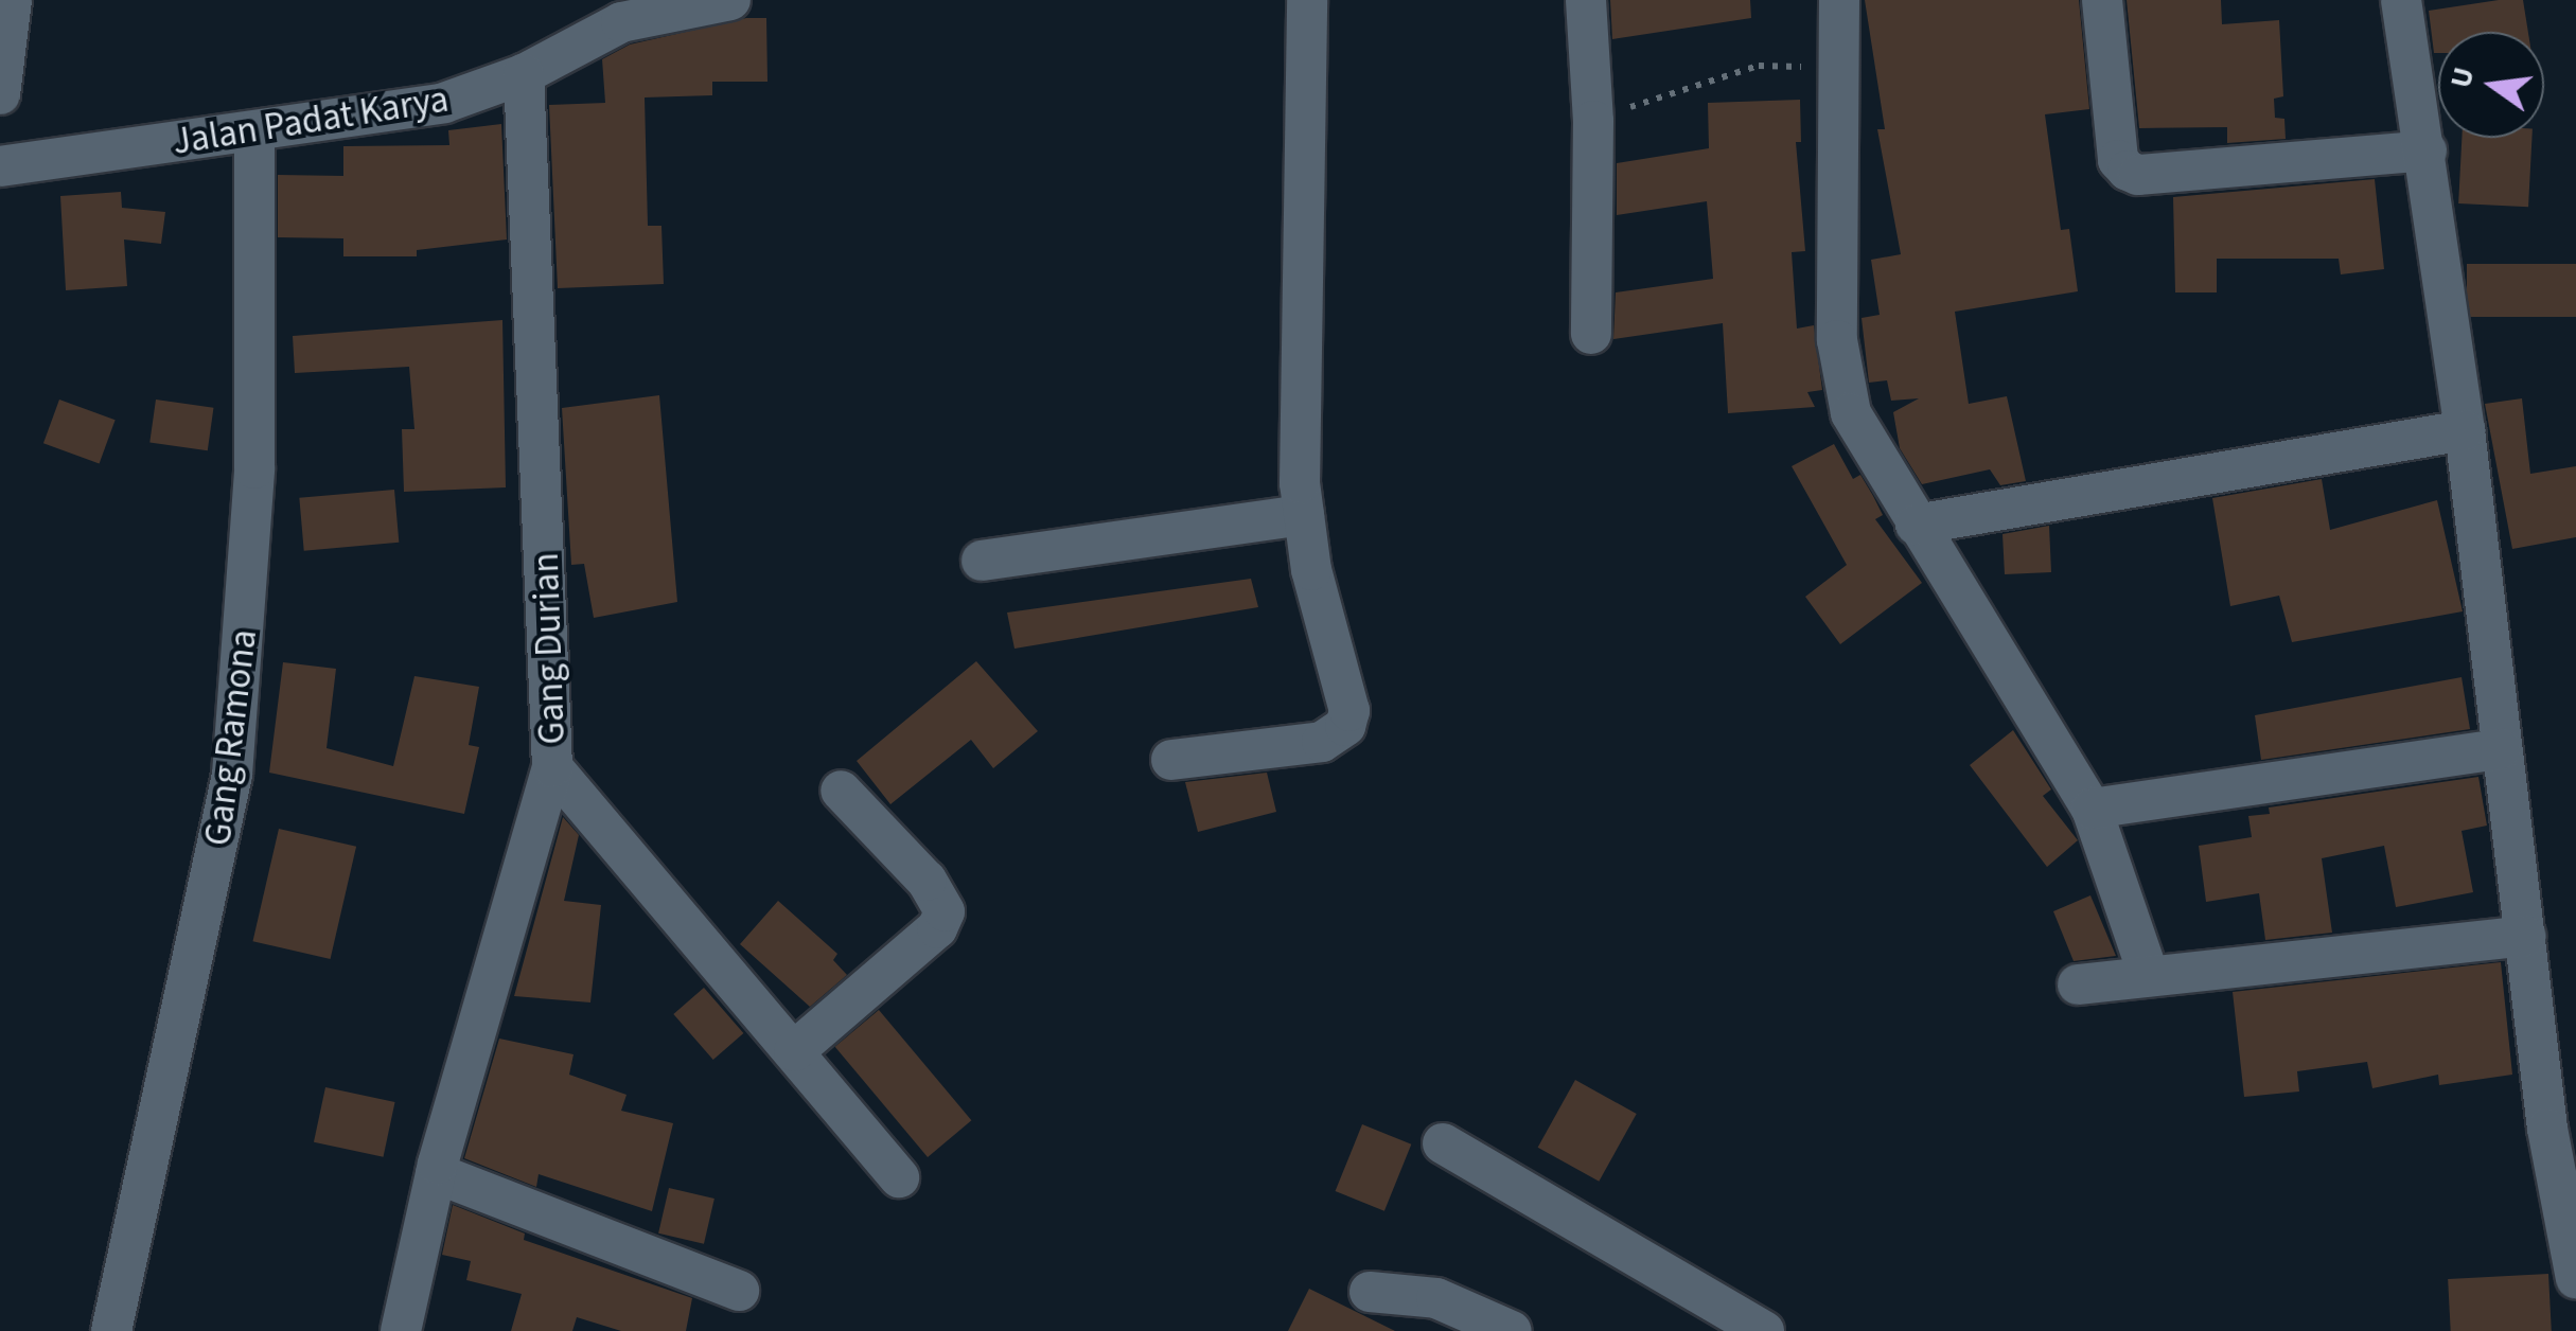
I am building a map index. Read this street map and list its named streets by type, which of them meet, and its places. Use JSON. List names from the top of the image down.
{
  "streets": {
    "street": ["Jalan Padat Karya", "Gang Durian", "Gang Ramona"]
  },
  "crossings": [
    ["Jalan Padat Karya", "Gang Durian"],
    ["Jalan Padat Karya", "Gang Ramona"]
  ],
  "north": "left"
}
